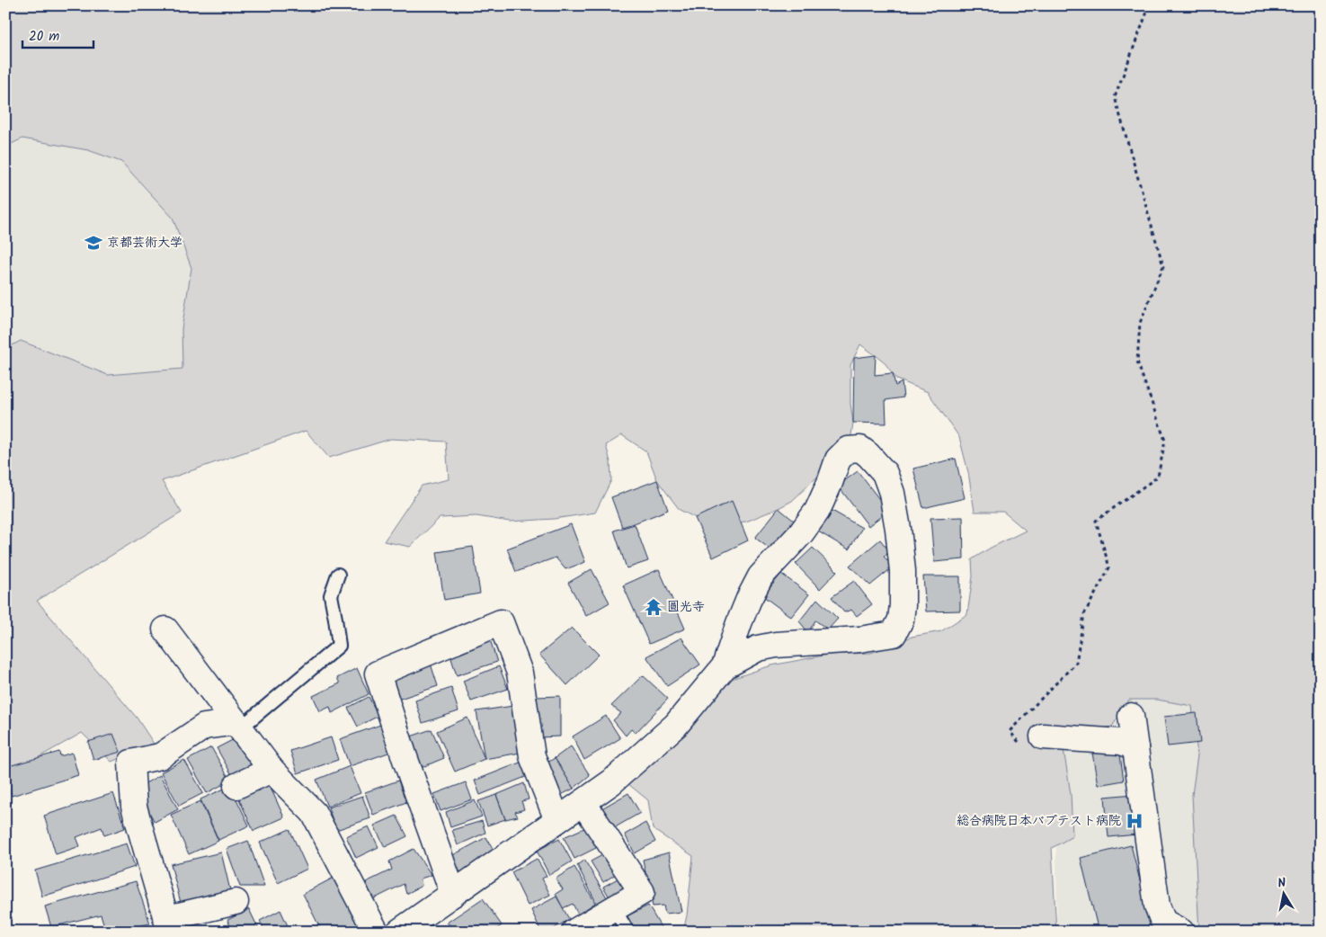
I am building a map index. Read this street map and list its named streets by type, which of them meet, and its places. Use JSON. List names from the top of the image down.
{
  "places": {
    "school or university": ["京都芸術大学"],
    "temple": ["圓光寺"],
    "hospital": ["総合病院日本バプテスト病院"]
  },
  "scale_bar": "20 m",
  "north": "top"
}
